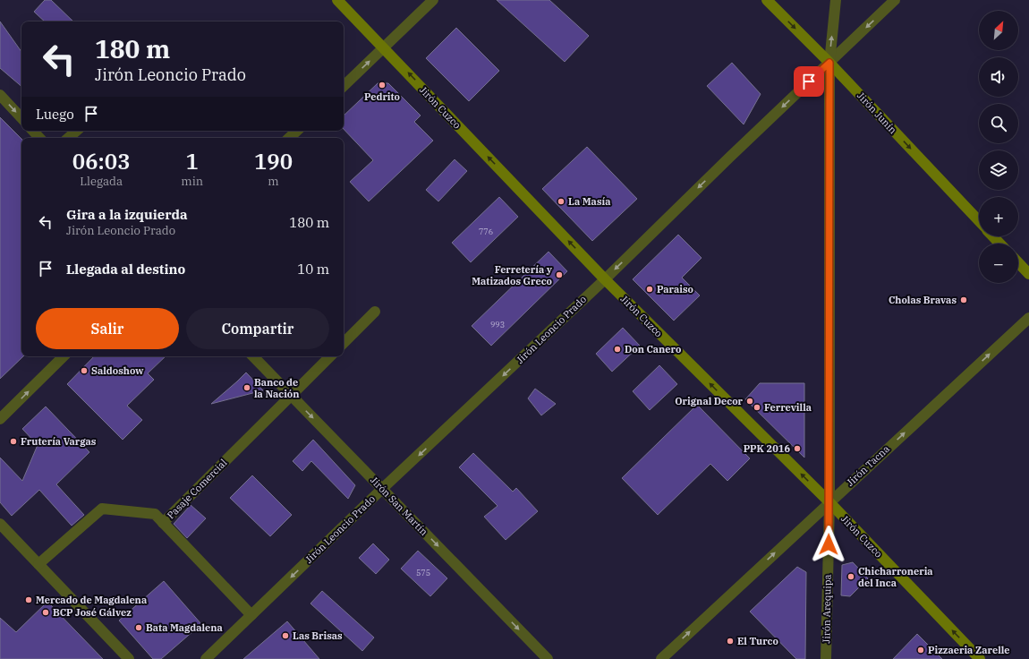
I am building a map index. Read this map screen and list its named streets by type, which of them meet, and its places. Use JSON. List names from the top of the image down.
{
  "streets": {
    "street": [
      "Jirón Cuzco",
      "Jirón Junín",
      "Jirón Leoncio Prado",
      "Jirón Tacna",
      "Pasaje Comercial",
      "Jirón San Martín",
      "Jirón Arequipa"
    ]
  },
  "crossings": [
    ["Jirón Cuzco", "Jirón Leoncio Prado"],
    ["Jirón Cuzco", "Jirón Tacna"],
    ["Jirón Cuzco", "Jirón Arequipa"],
    ["Jirón Junín", "Jirón Leoncio Prado"],
    ["Jirón Junín", "Jirón Arequipa"],
    ["Jirón Leoncio Prado", "Pasaje Comercial"],
    ["Jirón Leoncio Prado", "Jirón San Martín"],
    ["Jirón Leoncio Prado", "Jirón Arequipa"],
    ["Jirón Tacna", "Jirón Arequipa"],
    ["Pasaje Comercial", "Jirón San Martín"]
  ],
  "one_way": [
    "Jirón Cuzco",
    "Jirón Junín",
    "Jirón Leoncio Prado",
    "Jirón Tacna",
    "Jirón San Martín"
  ],
  "places": [
    "Pedrito",
    "La Masía",
    "Ferretería y Matizados Greco",
    "Paraiso",
    "Cholas Bravas",
    "Don Canero",
    "Saldoshow",
    "Banco de la Nación",
    "Orignal Decor",
    "Ferrevilla",
    "Frutería Vargas",
    "PPK 2016",
    "Chicharroneria del Inca",
    "Mercado de Magdalena",
    "BCP José Gálvez",
    "Bata Magdalena",
    "Las Brisas",
    "El Turco",
    "Pizzaeria Zarelle"
  ],
  "house_numbers": ["776", "993", "575"],
  "north": "top right",
  "page": {
    "map_buttons": ["+", "−"],
    "turn": ["180 m", "Jirón Leoncio Prado"],
    "then": "Luego",
    "eta": [
      "06:03",
      "Llegada",
      "1",
      "min",
      "190",
      "m"
    ],
    "list": [
      {
        "name": "Gira a la izquierda",
        "note": "Jirón Leoncio Prado",
        "value": "180 m"
      },
      {
        "name": "Llegada al destino",
        "value": "10 m"
      }
    ],
    "buttons": ["Salir", "Compartir"]
  }
}
